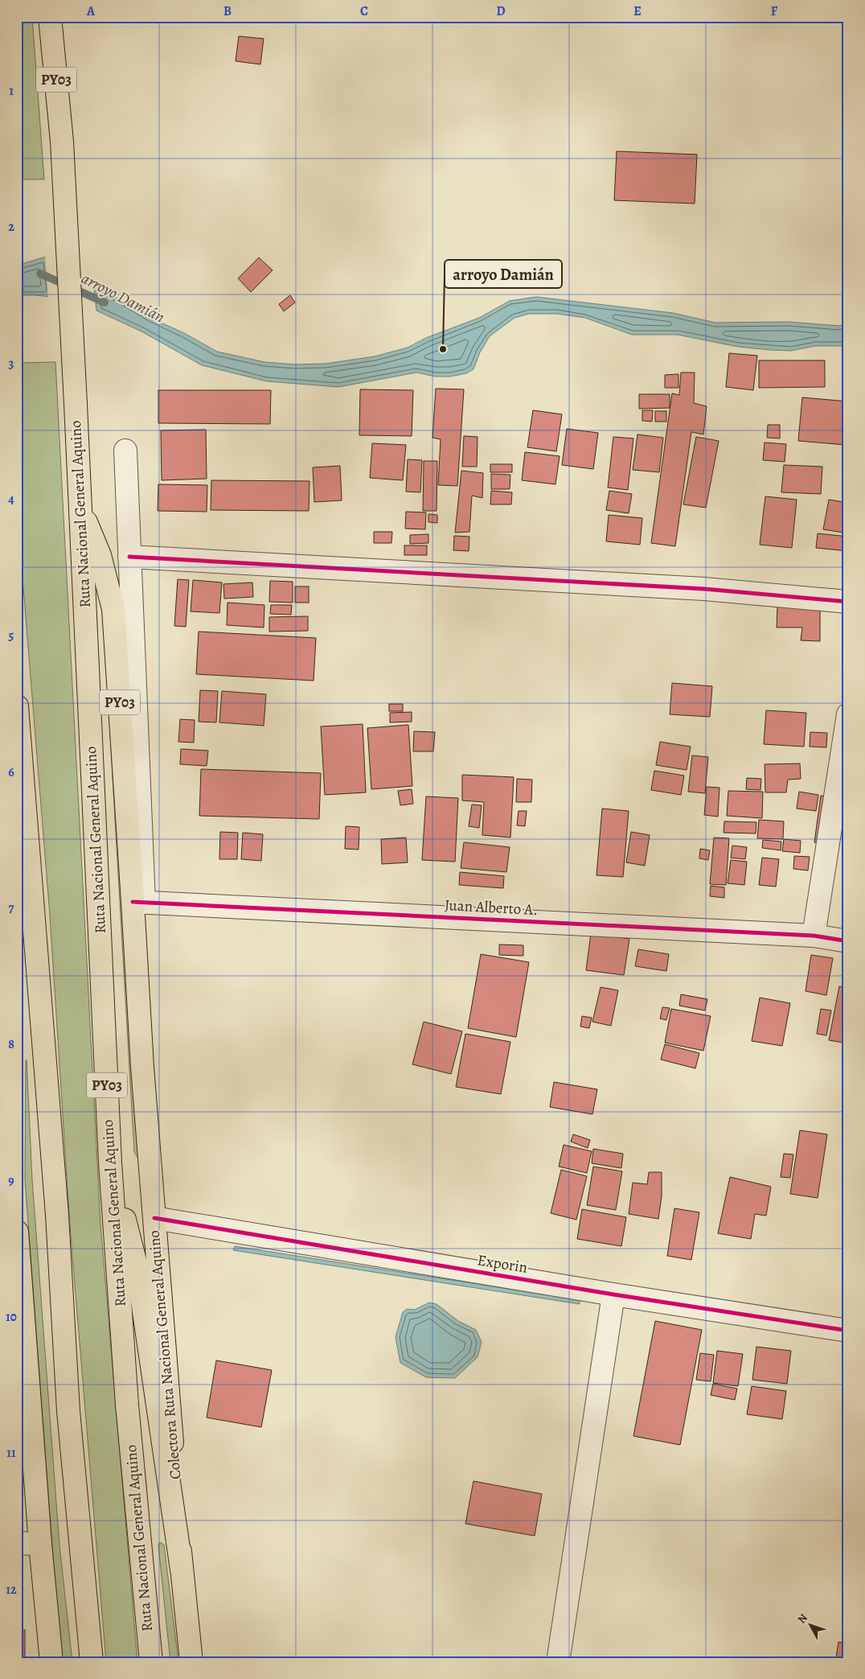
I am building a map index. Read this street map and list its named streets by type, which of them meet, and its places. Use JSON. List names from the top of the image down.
{
  "streets": {
    "main road": ["PY03", "Ruta Nacional General Aquino", "Colectora Ruta Nacional General Aquino"],
    "street": ["Juan Alberto A.", "Exporin"]
  },
  "crossings": [
    ["PY03", "Ruta Nacional General Aquino"],
    ["PY03", "Juan Alberto A."],
    ["PY03", "Colectora Ruta Nacional General Aquino"],
    ["Juan Alberto A.", "Colectora Ruta Nacional General Aquino"],
    ["Exporin", "Colectora Ruta Nacional General Aquino"]
  ],
  "water": ["arroyo Damián"],
  "places": ["arroyo Damián"],
  "north": "top left",
  "grid": {
    "columns": [
      "A",
      "B",
      "C",
      "D",
      "E",
      "F"
    ],
    "rows": [
      "1",
      "2",
      "3",
      "4",
      "5",
      "6",
      "7",
      "8",
      "9",
      "10",
      "11",
      "12"
    ]
  }
}
